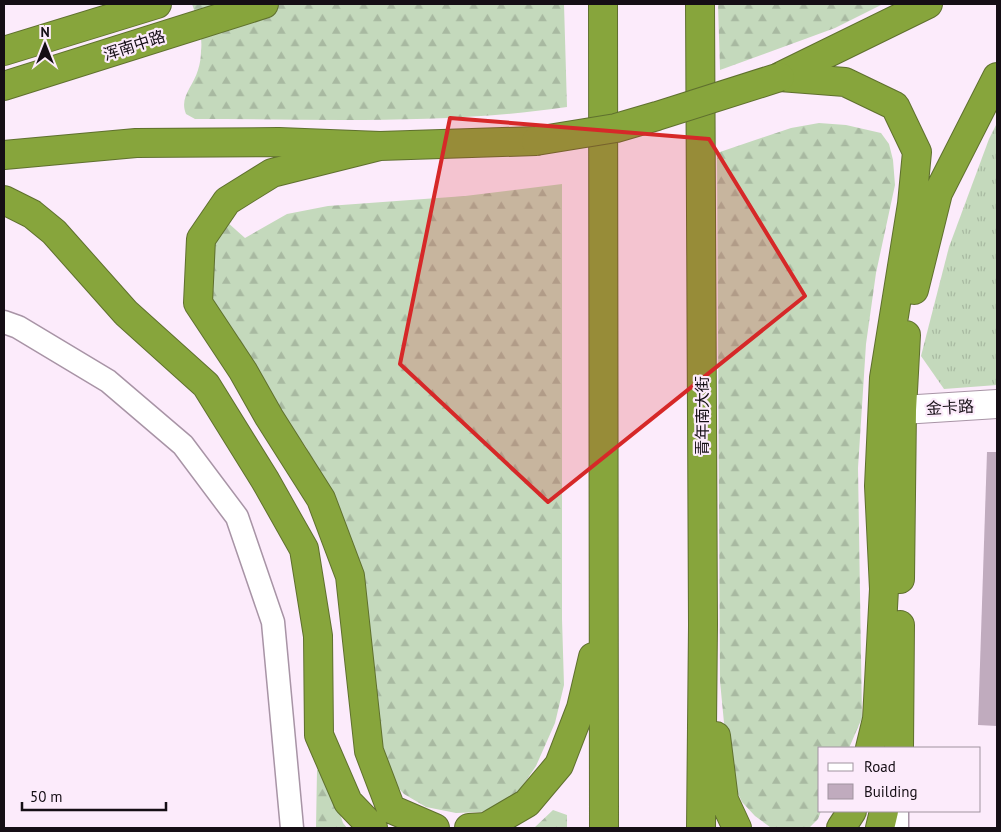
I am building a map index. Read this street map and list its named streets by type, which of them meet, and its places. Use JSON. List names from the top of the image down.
{
  "streets": {
    "highway": ["浑南中路", "青年南大街"],
    "street": ["金卡路"]
  },
  "legend": ["Road", "Building"],
  "scale_bar": "50 m",
  "north": "top"
}
